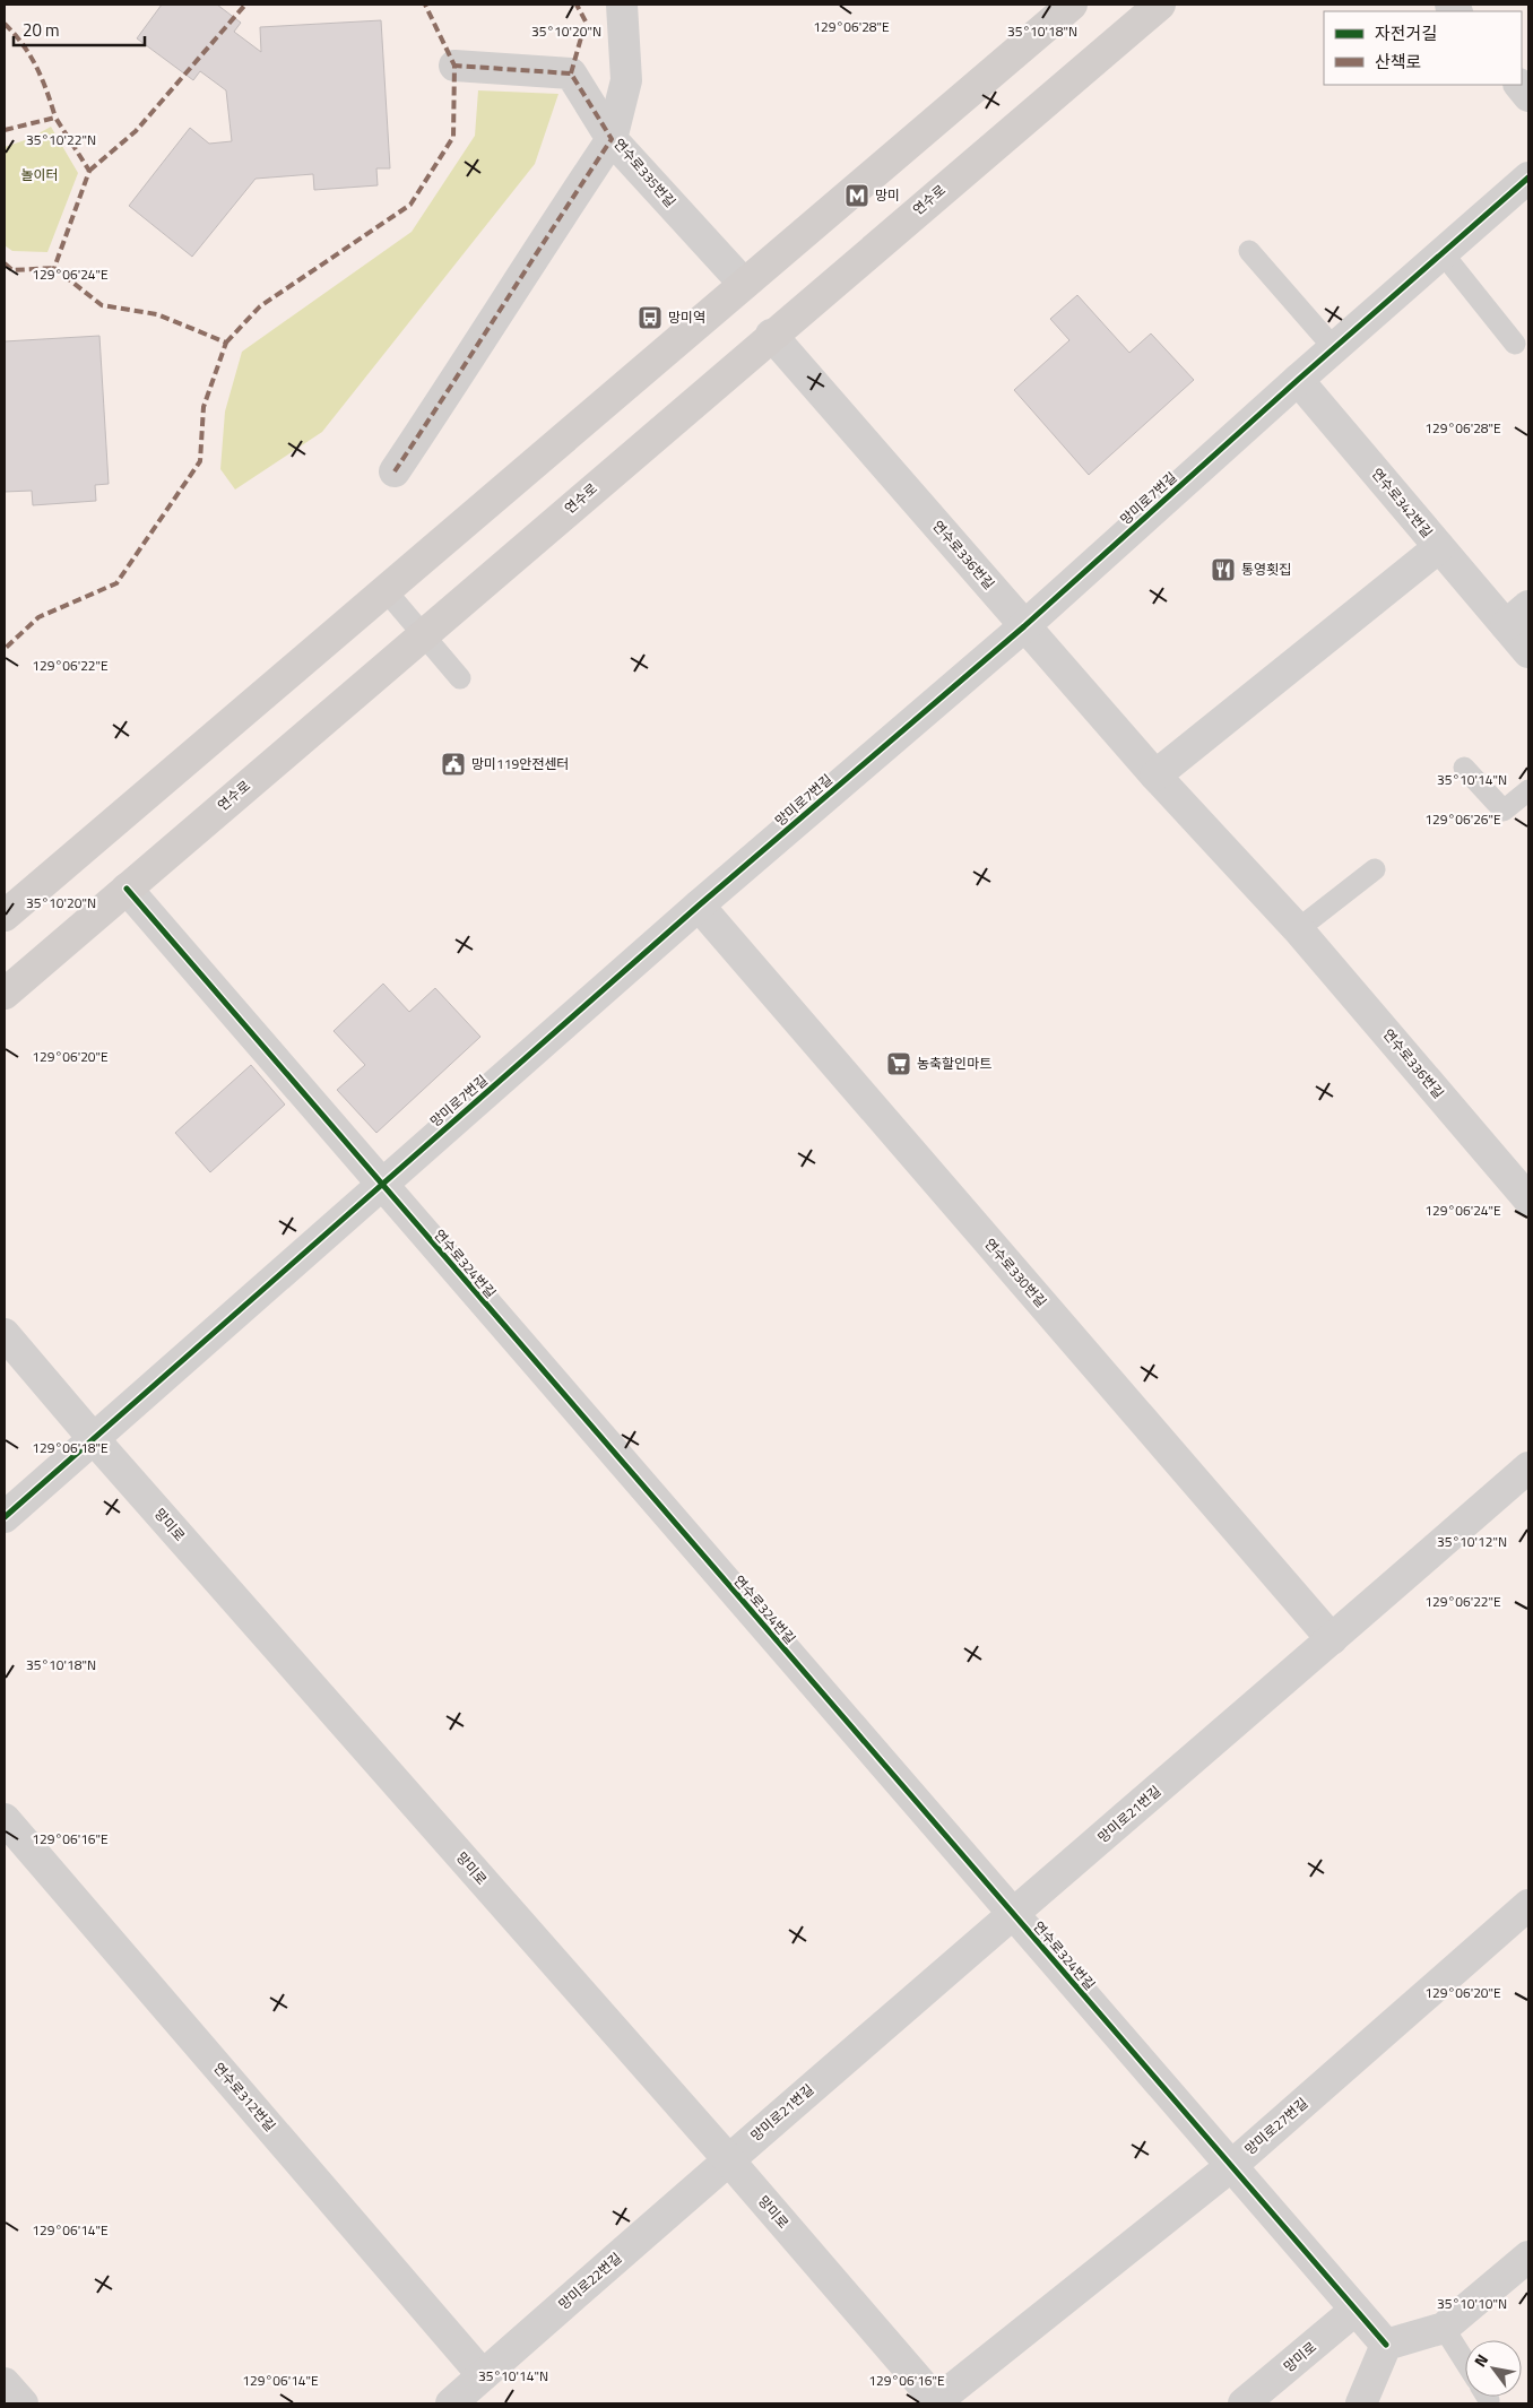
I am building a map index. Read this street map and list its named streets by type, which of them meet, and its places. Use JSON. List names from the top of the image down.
{
  "streets": {
    "main road": ["연수로"],
    "street": [
      "연수로335번길",
      "망미로7번길",
      "연수로342번길",
      "연수로336번길",
      "연수로324번길",
      "연수로330번길",
      "망미로",
      "망미로21번길",
      "연수로312번길",
      "망미로27번길",
      "망미로22번길"
    ]
  },
  "crossings": [
    ["연수로", "연수로336번길"],
    ["연수로", "연수로324번길"],
    ["망미로7번길", "연수로342번길"],
    ["망미로7번길", "연수로336번길"],
    ["망미로7번길", "연수로324번길"],
    ["망미로7번길", "연수로330번길"],
    ["망미로7번길", "망미로"],
    ["연수로324번길", "망미로"],
    ["연수로324번길", "망미로21번길"],
    ["연수로324번길", "망미로27번길"],
    ["연수로330번길", "망미로21번길"],
    ["망미로", "망미로21번길"],
    ["망미로", "망미로27번길"],
    ["망미로", "망미로22번길"],
    ["망미로21번길", "망미로22번길"],
    ["연수로312번길", "망미로22번길"]
  ],
  "parks": ["놀이터"],
  "places": {
    "metro station": ["망미"],
    "bus stop": ["망미역"],
    "restaurant": ["통영횟집"],
    "public building": ["망미119안전센터"],
    "supermarket": ["농축할인마트"]
  },
  "legend": ["자전거길", "산책로"],
  "scale_bar": "20 m",
  "north": "top left",
  "coordinates": [
    "129°06'28\"E",
    "35°10'20\"N",
    "35°10'18\"N",
    "35°10'22\"N",
    "129°06'24\"E",
    "129°06'22\"E",
    "35°10'14\"N",
    "129°06'26\"E",
    "129°06'20\"E",
    "129°06'18\"E",
    "35°10'12\"N",
    "129°06'16\"E",
    "129°06'14\"E",
    "35°10'10\"N"
  ]
}
